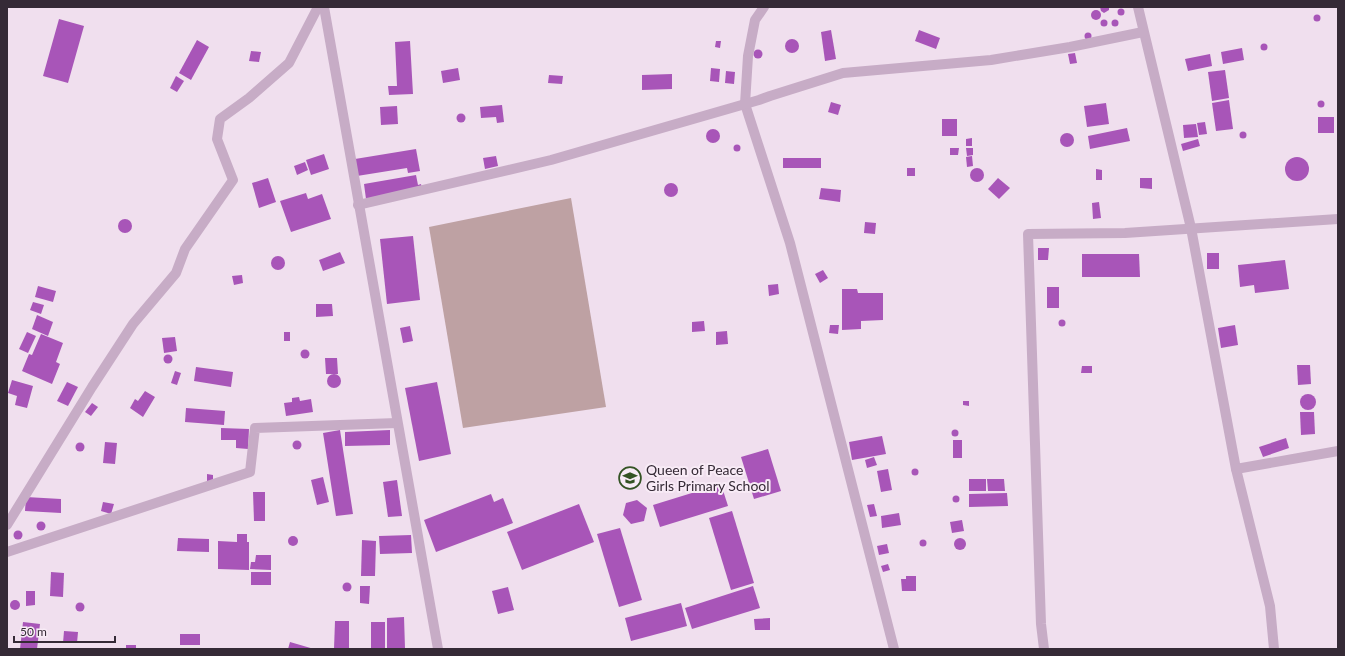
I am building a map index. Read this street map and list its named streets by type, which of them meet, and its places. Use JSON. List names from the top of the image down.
{
  "places": {
    "school or university": ["Queen of Peace Girls Primary School"]
  },
  "scale_bar": "50 m"
}
